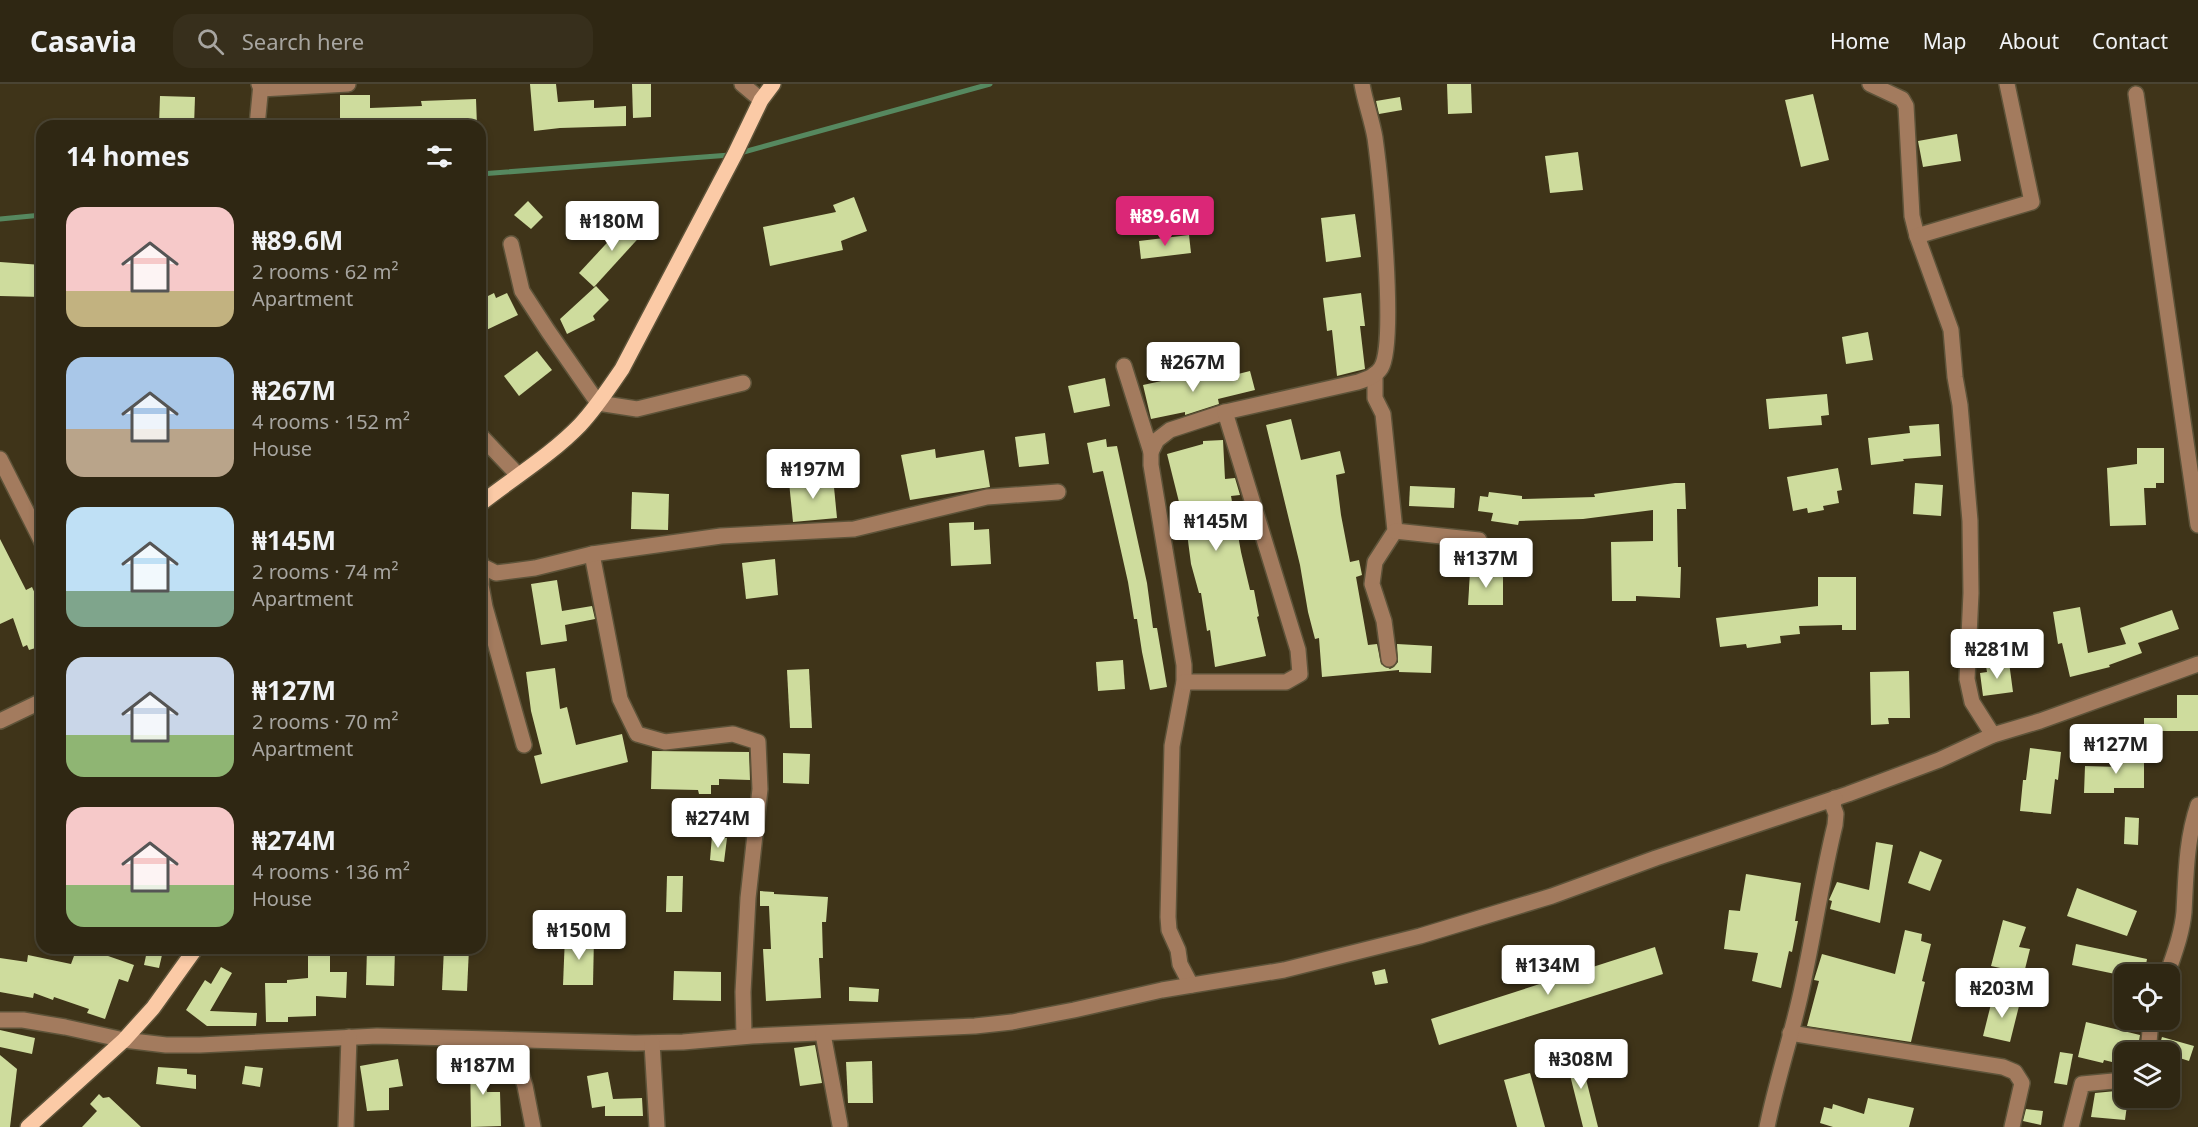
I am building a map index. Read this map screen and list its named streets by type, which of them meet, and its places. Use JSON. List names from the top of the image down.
{
  "page": {
    "header": "Casavia",
    "search": "Search here",
    "nav": [
      "Home",
      "Map",
      "About",
      "Contact"
    ],
    "heading": "14 homes",
    "list": [
      {
        "name": "₦89.6M",
        "note": "2 rooms · 62 m² · Apartment"
      },
      {
        "name": "₦267M",
        "note": "4 rooms · 152 m² · House"
      },
      {
        "name": "₦145M",
        "note": "2 rooms · 74 m² · Apartment"
      },
      {
        "name": "₦127M",
        "note": "2 rooms · 70 m² · Apartment"
      },
      {
        "name": "₦274M",
        "note": "4 rooms · 136 m² · House"
      }
    ],
    "price": [
      "₦89.6M",
      "₦180M",
      "₦267M",
      "₦197M",
      "₦145M",
      "₦137M",
      "₦281M",
      "₦127M",
      "₦274M",
      "₦150M",
      "₦134M",
      "₦203M",
      "₦308M",
      "₦187M"
    ]
  }
}
